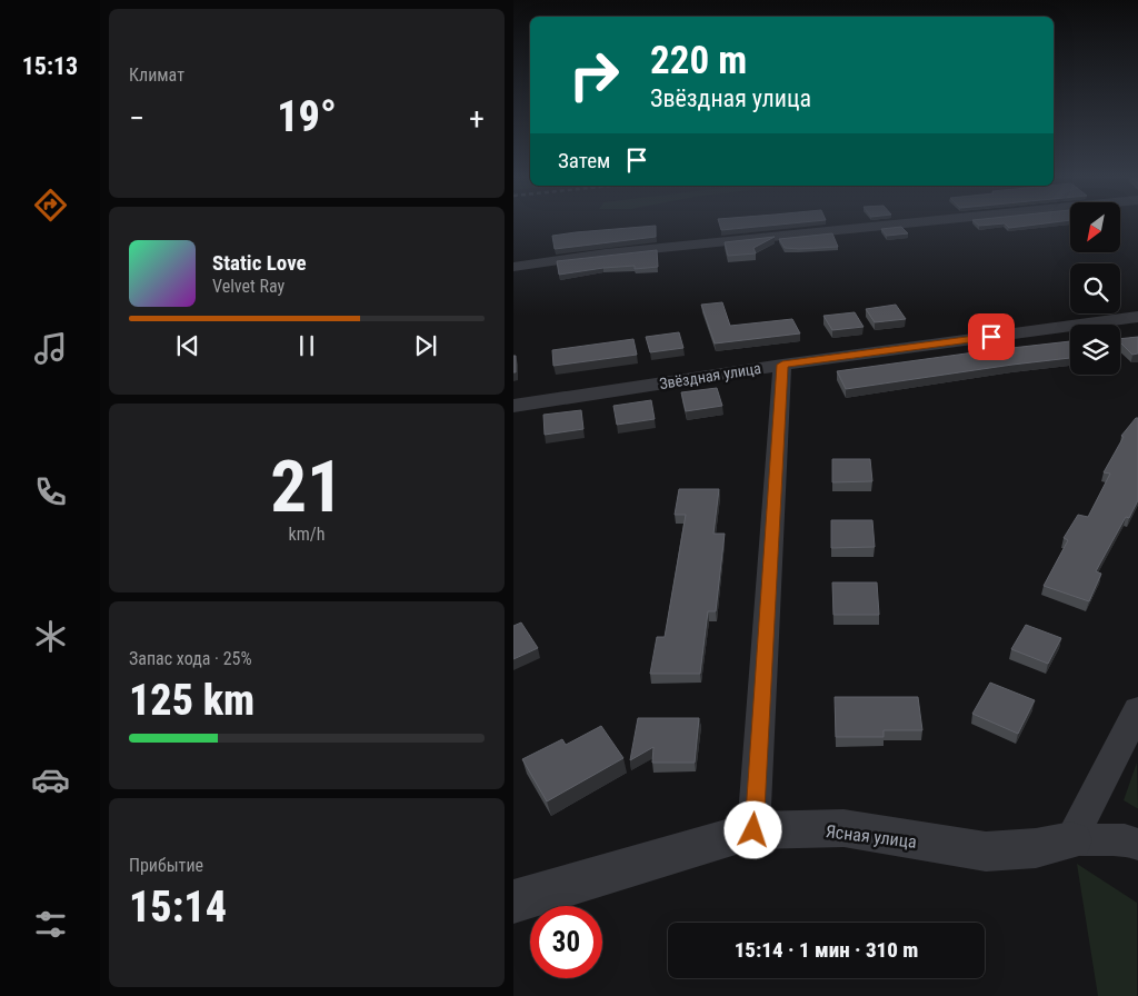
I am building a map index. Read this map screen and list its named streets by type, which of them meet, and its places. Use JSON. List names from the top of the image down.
{
  "streets": {
    "street": ["Звёздная улица", "Ясная улица"]
  },
  "north": "bottom left",
  "page": {
    "tabs": "15:13",
    "tile": [
      "Климат",
      ["21", "km/h"],
      ["Запас хода · 25%", "125 km"],
      ["Прибытие", "15:14"]
    ],
    "turn": ["220 m", "Звёздная улица"],
    "heat": ["−", "19°", "+"],
    "then": "Затем",
    "song": ["Static Love", "Velvet Ray"],
    "limit": "30",
    "trip": "15:14 · 1 мин · 310 m"
  }
}
